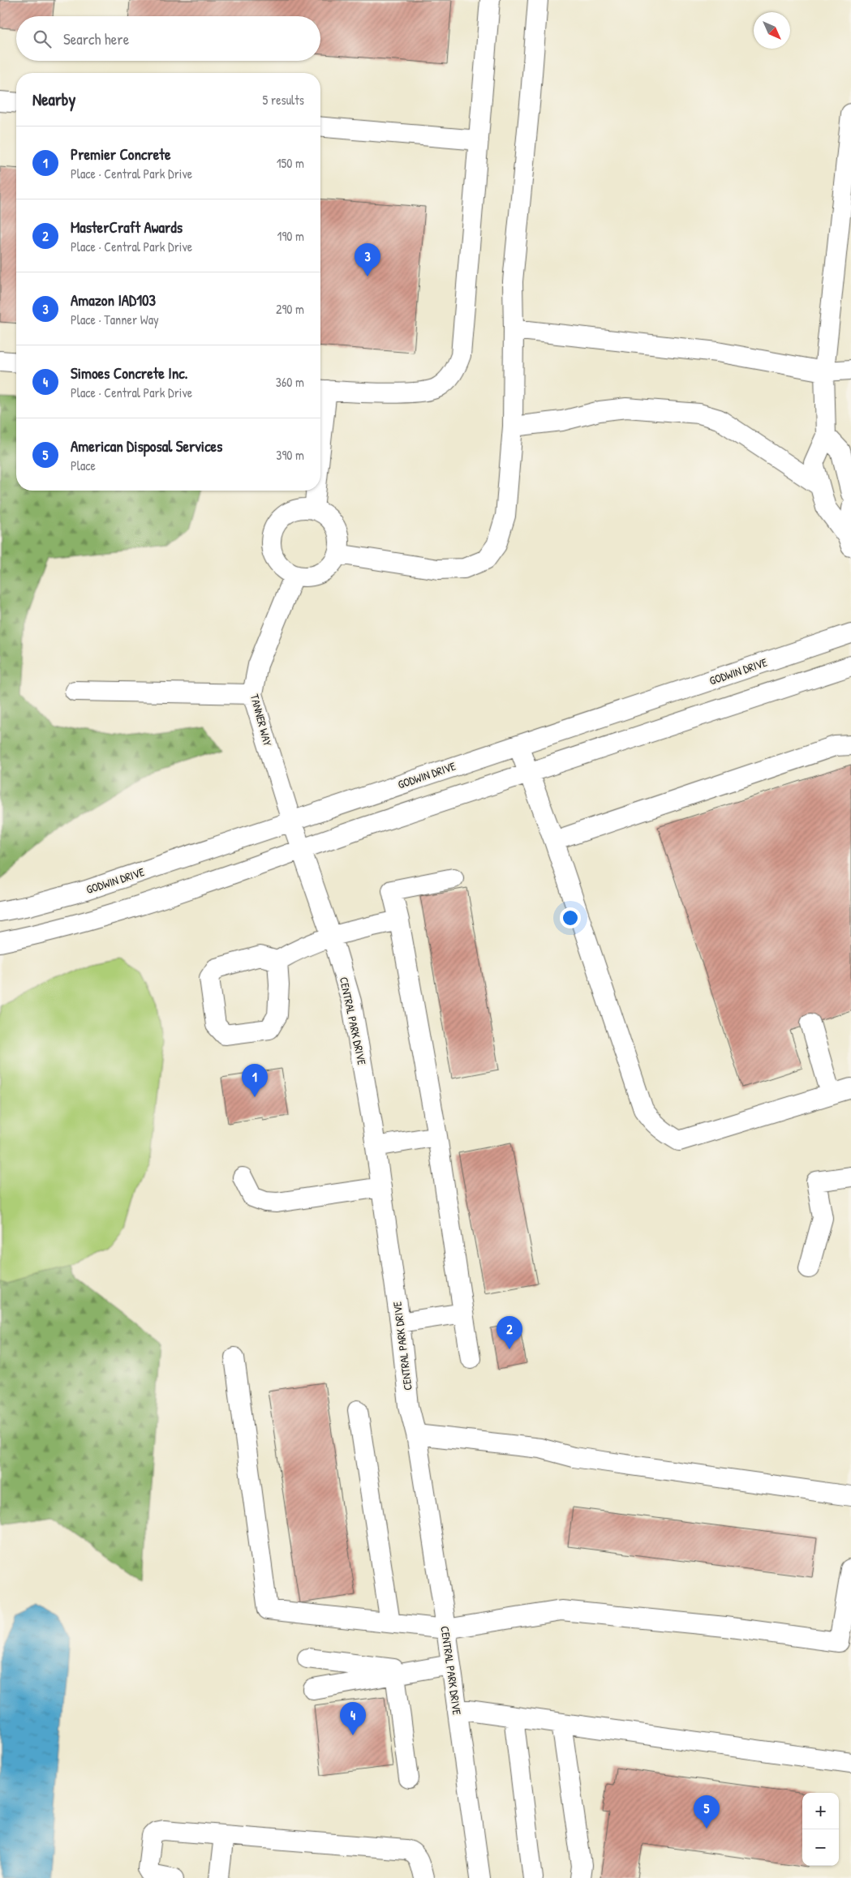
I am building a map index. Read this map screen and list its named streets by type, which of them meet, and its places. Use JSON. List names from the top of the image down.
{
  "streets": {
    "street": ["GODWIN DRIVE", "TANNER WAY", "CENTRAL PARK DRIVE"]
  },
  "crossings": [
    ["GODWIN DRIVE", "TANNER WAY"],
    ["GODWIN DRIVE", "CENTRAL PARK DRIVE"],
    ["TANNER WAY", "CENTRAL PARK DRIVE"]
  ],
  "north": "bottom right",
  "page": {
    "search": "Search here",
    "heading": ["Nearby", "5 results"],
    "list": [
      {
        "mark": "1",
        "name": "Premier Concrete",
        "note": "Place · Central Park Drive",
        "value": "150 m"
      },
      {
        "mark": "2",
        "name": "MasterCraft Awards",
        "note": "Place · Central Park Drive",
        "value": "190 m"
      },
      {
        "mark": "3",
        "name": "Amazon IAD103",
        "note": "Place · Tanner Way",
        "value": "290 m"
      },
      {
        "mark": "4",
        "name": "Simoes Concrete Inc.",
        "note": "Place · Central Park Drive",
        "value": "360 m"
      },
      {
        "mark": "5",
        "name": "American Disposal Services",
        "note": "Place",
        "value": "390 m"
      }
    ],
    "pins": [
      "3",
      "1",
      "2",
      "4",
      "5"
    ],
    "map_buttons": ["+", "−"]
  }
}
